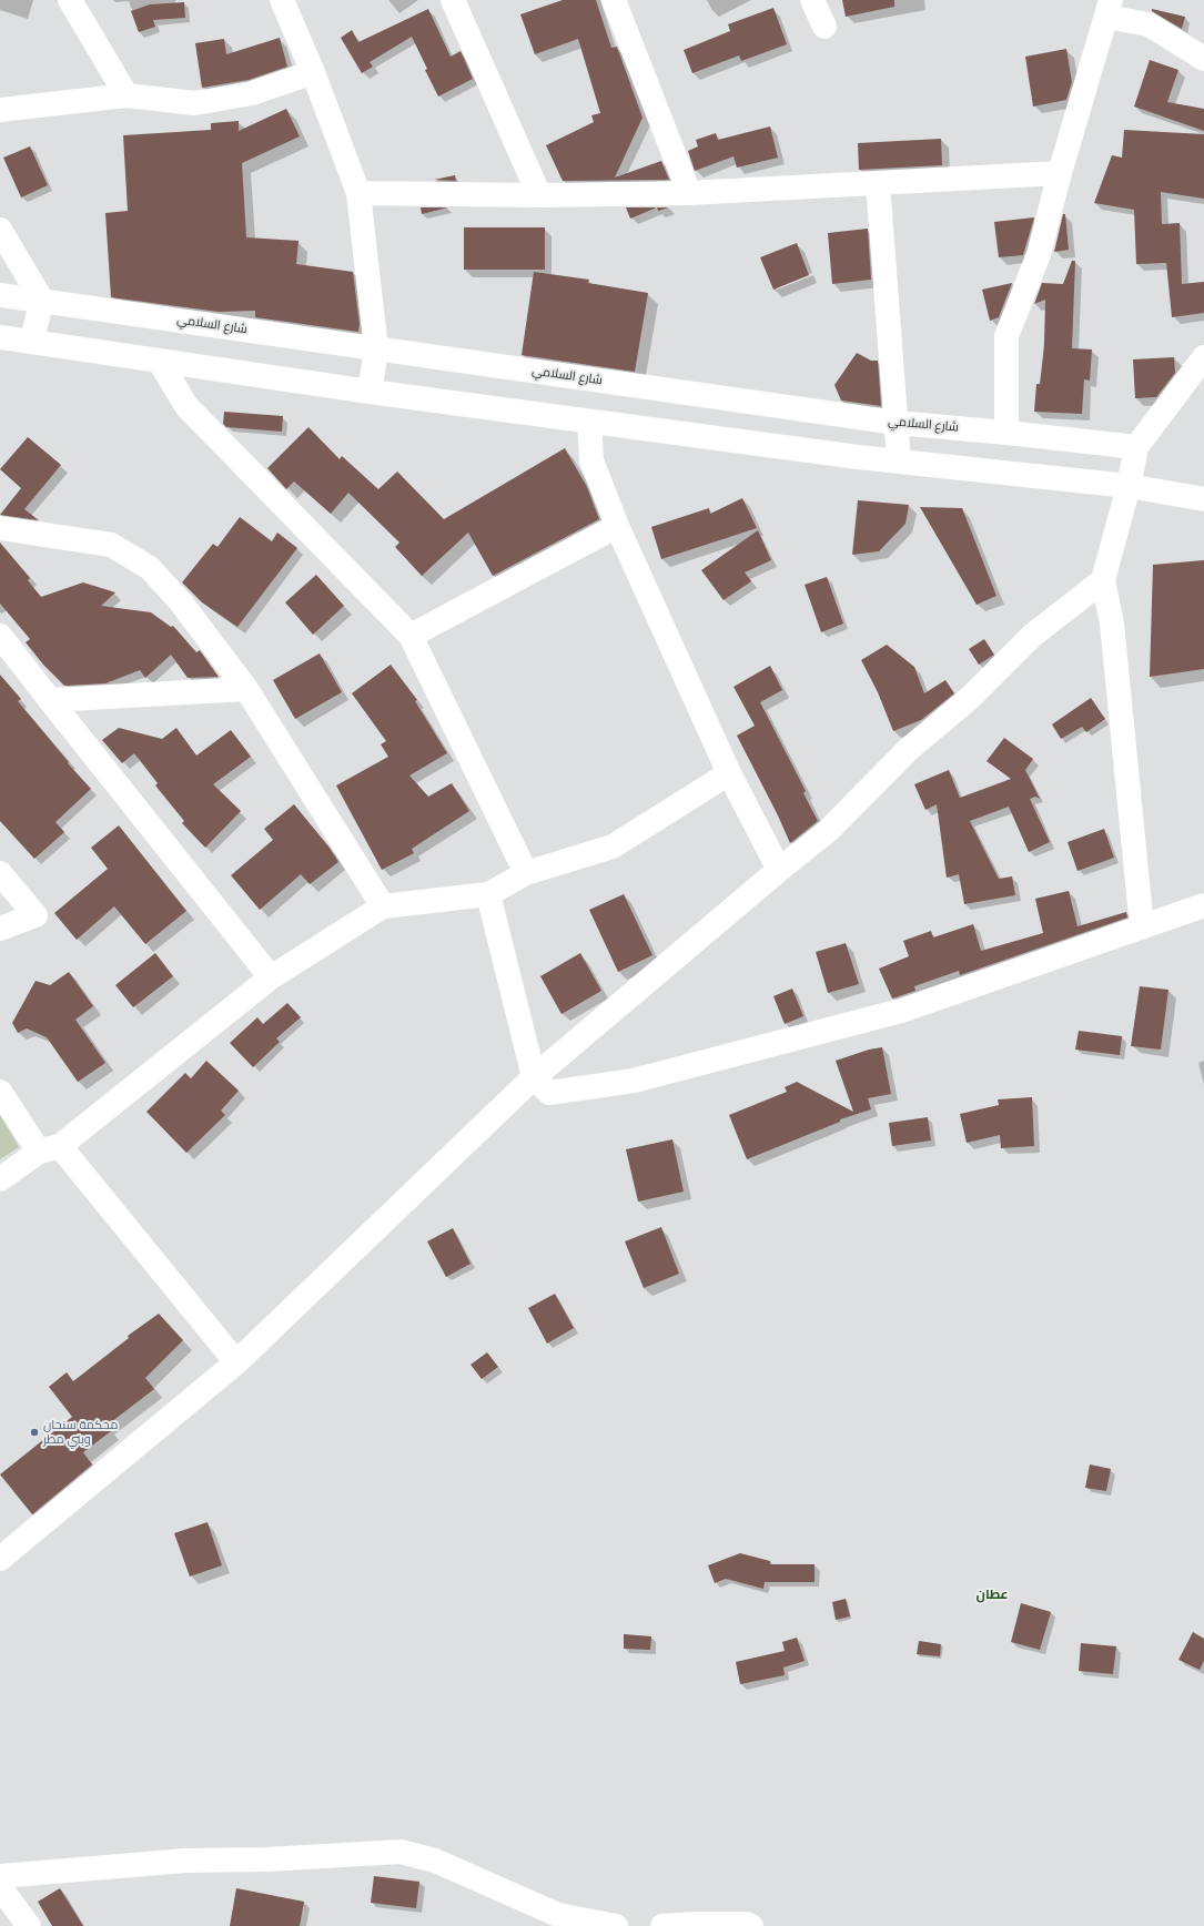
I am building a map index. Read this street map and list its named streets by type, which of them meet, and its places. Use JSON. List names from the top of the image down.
{
  "streets": {
    "street": ["شارع السلامي"]
  },
  "districts": ["عطان"],
  "places": ["محكمة سنحان وبني مطر"]
}
